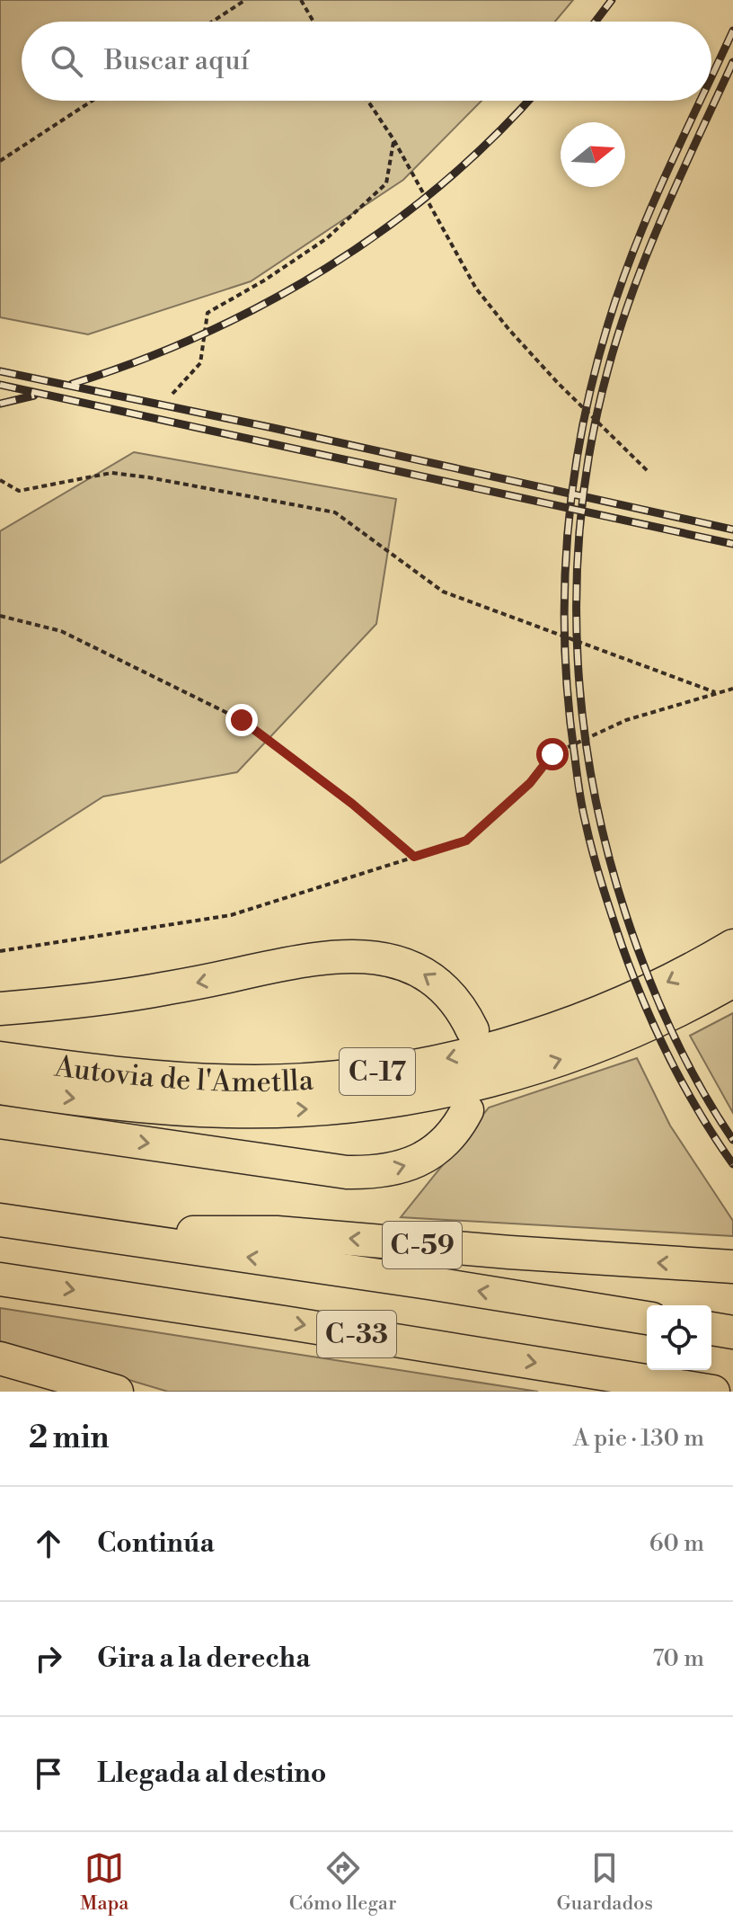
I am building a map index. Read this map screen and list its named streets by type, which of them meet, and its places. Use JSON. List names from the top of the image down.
{
  "streets": {
    "highway": [
      "Autovia de l'Ametlla",
      "C-17",
      "C-59",
      "C-33"
    ]
  },
  "crossings": [
    ["C-59", "C-33"]
  ],
  "north": "right",
  "page": {
    "search": "Buscar aquí",
    "heading": ["2 min", "A pie · 130 m"],
    "list": [
      ["Continúa", "60 m"],
      ["Gira a la derecha", "70 m"],
      "Llegada al destino"
    ],
    "nav": ["Mapa", "Cómo llegar", "Guardados"]
  }
}
